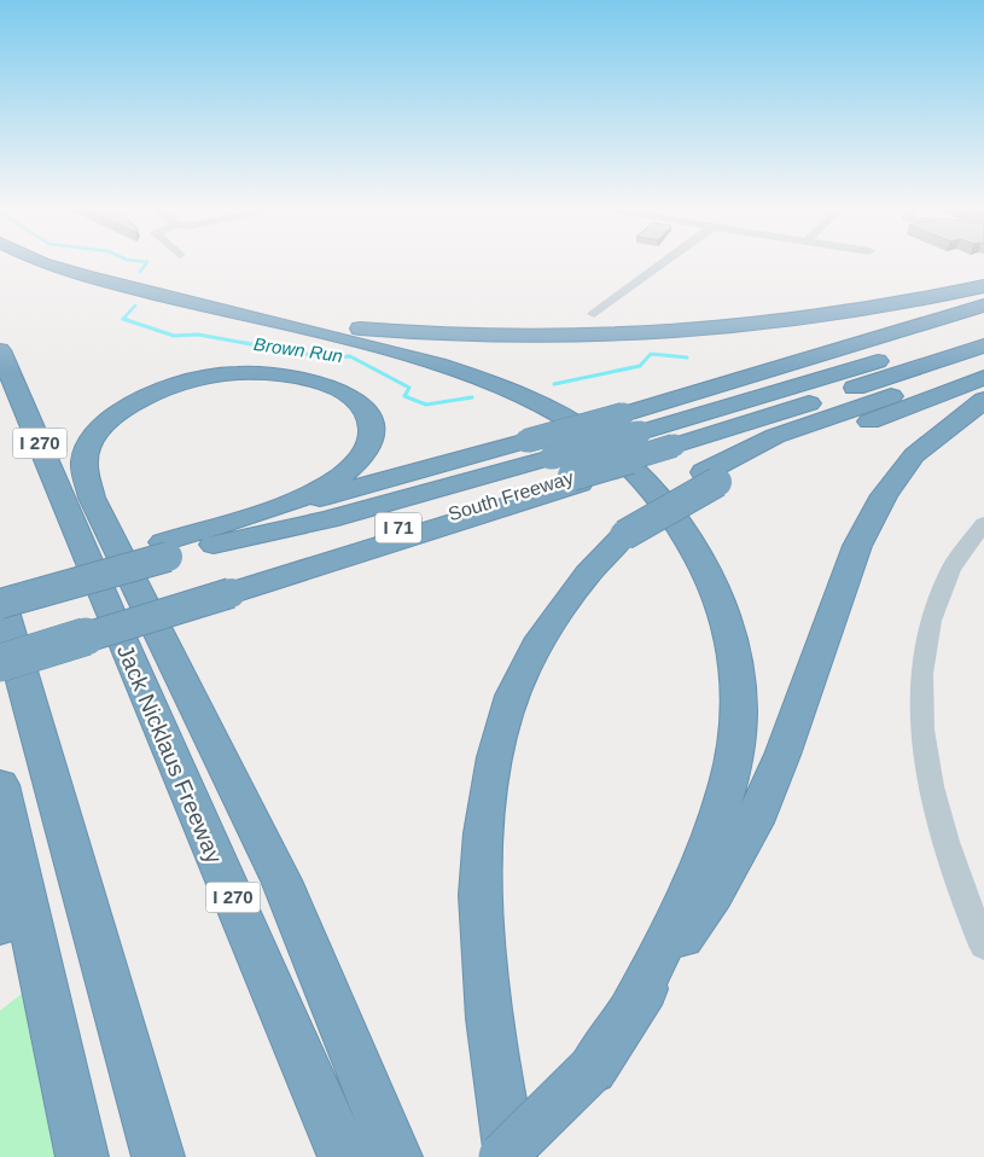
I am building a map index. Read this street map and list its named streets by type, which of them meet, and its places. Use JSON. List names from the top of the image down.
{
  "streets": {
    "highway": ["I 270", "South Freeway", "Jack Nicklaus Freeway"]
  },
  "water": ["Brown Run"]
}
